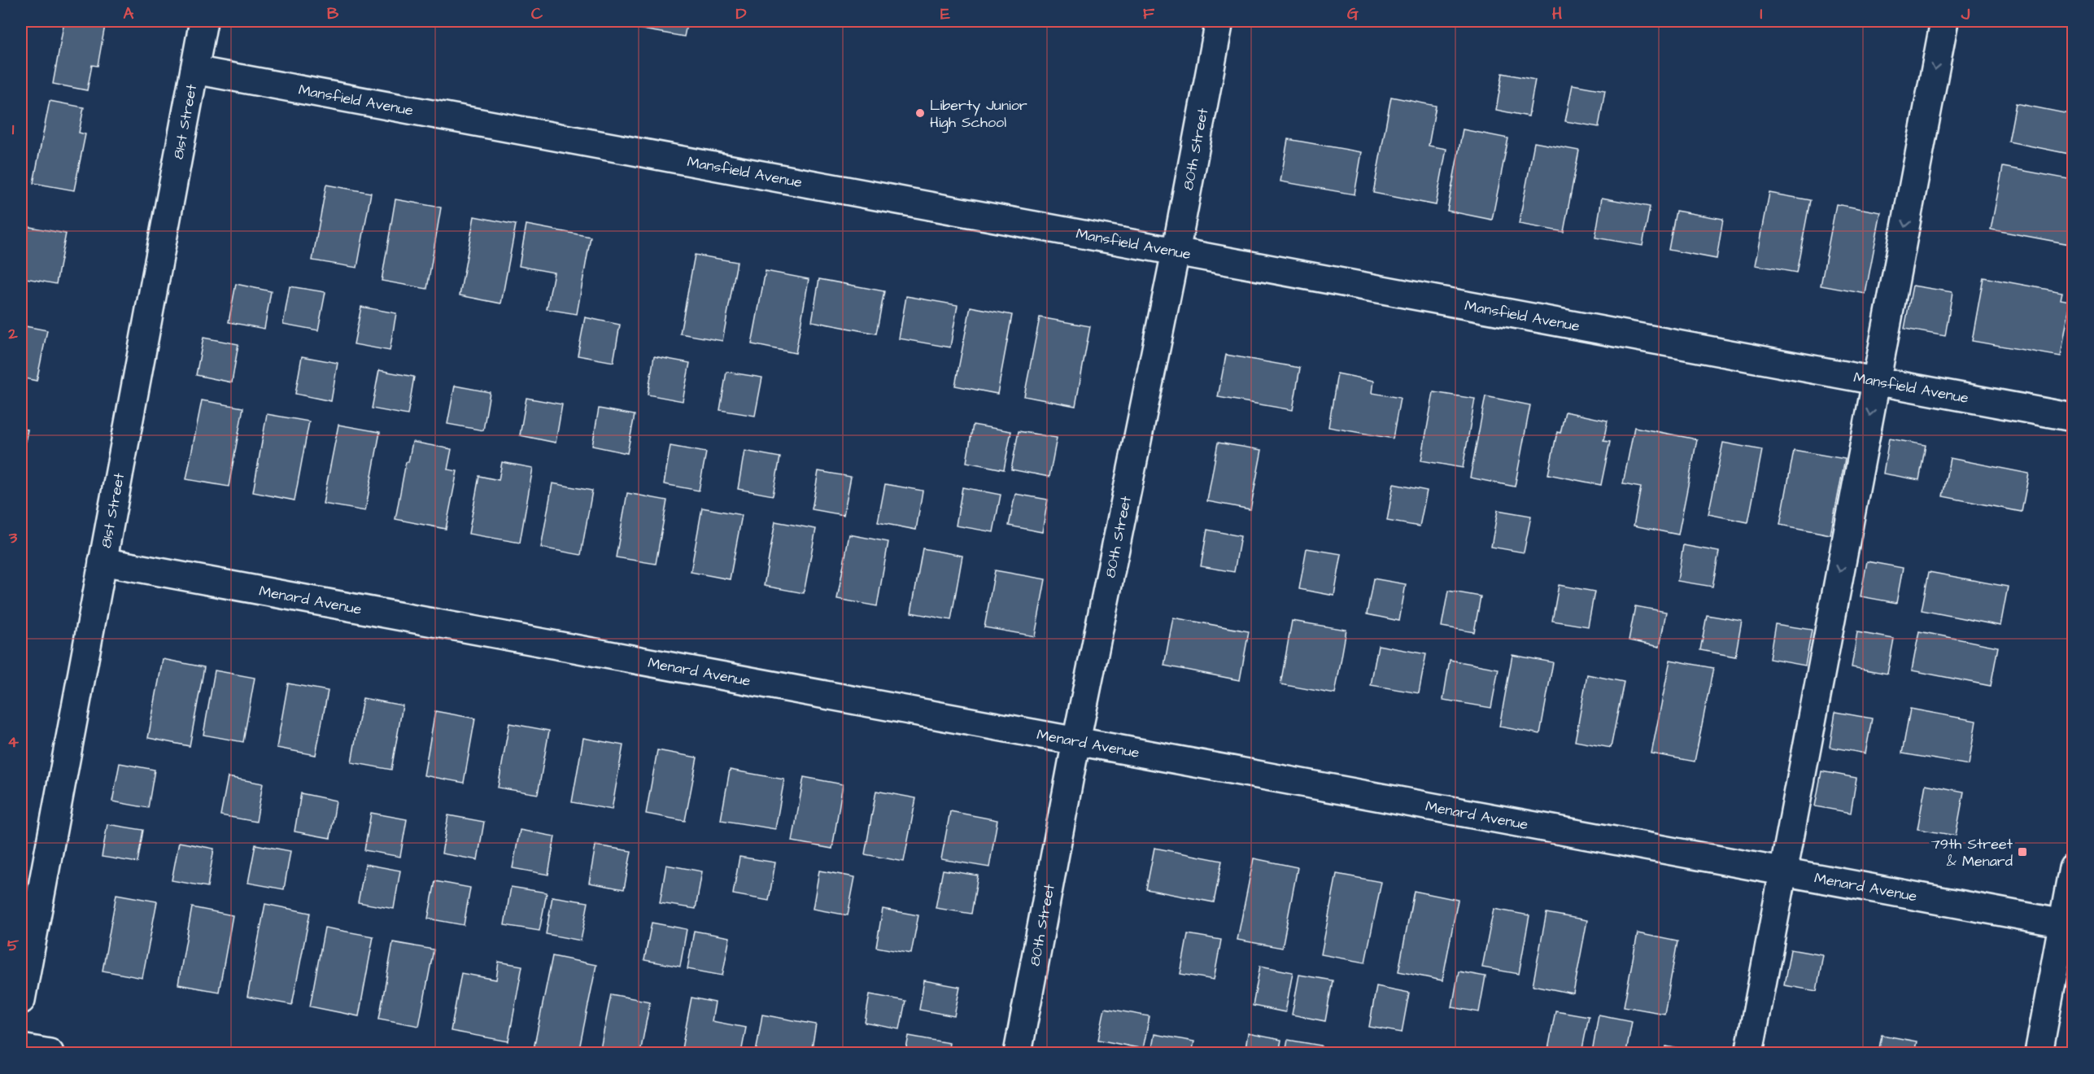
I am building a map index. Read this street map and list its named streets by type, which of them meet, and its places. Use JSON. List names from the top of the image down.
{
  "streets": {
    "street": [
      "Mansfield Avenue",
      "81st Street",
      "80th Street",
      "Menard Avenue"
    ]
  },
  "crossings": [
    ["Mansfield Avenue", "81st Street"],
    ["Mansfield Avenue", "80th Street"],
    ["81st Street", "Menard Avenue"],
    ["80th Street", "Menard Avenue"]
  ],
  "places": {
    "other": ["Liberty Junior High School"],
    "transit": ["79th Street & Menard"]
  },
  "grid": {
    "columns": [
      "A",
      "B",
      "C",
      "D",
      "E",
      "F",
      "G",
      "H",
      "I",
      "J"
    ],
    "rows": [
      "1",
      "2",
      "3",
      "4",
      "5"
    ]
  }
}
